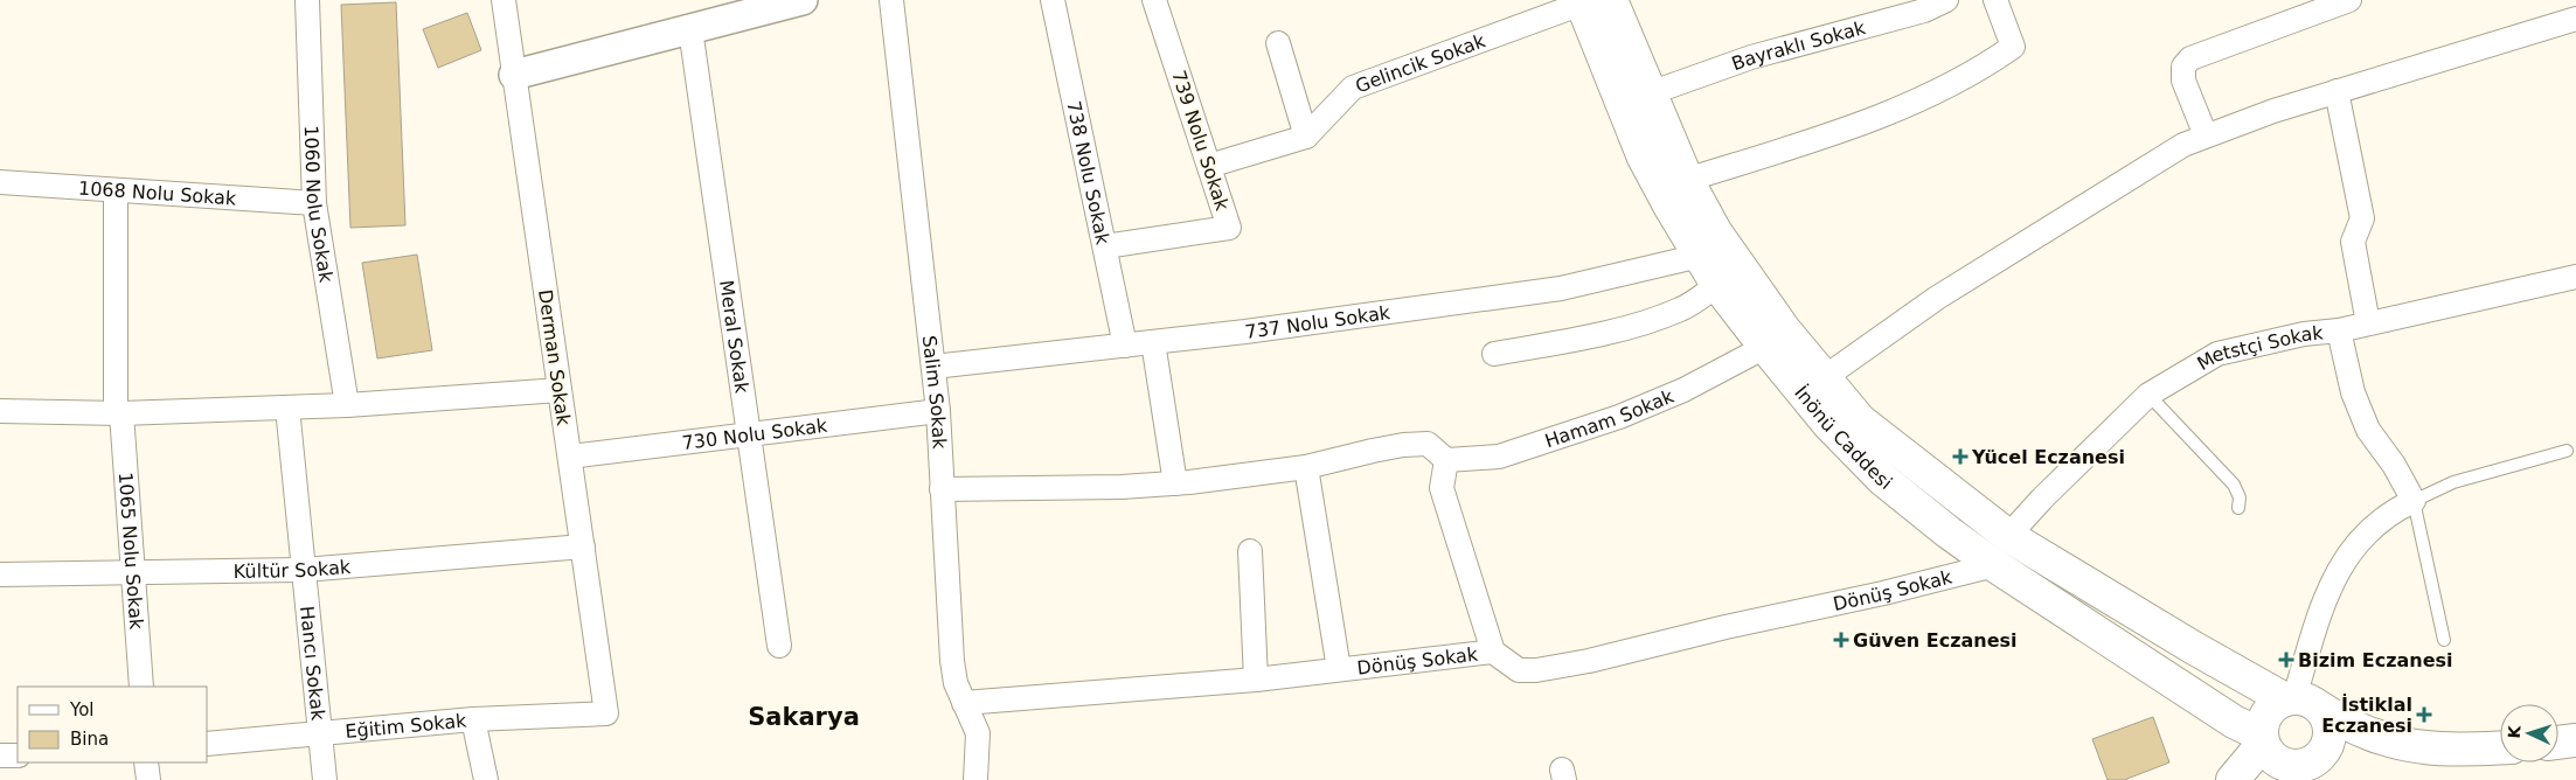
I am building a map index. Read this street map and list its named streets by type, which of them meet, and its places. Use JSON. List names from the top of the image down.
{
  "streets": {
    "main road": ["İnönü Caddesi"],
    "street": [
      "Bayraklı Sokak",
      "Gelincik Sokak",
      "739 Nolu Sokak",
      "738 Nolu Sokak",
      "1068 Nolu Sokak",
      "1060 Nolu Sokak",
      "737 Nolu Sokak",
      "Meral Sokak",
      "Metstçi Sokak",
      "Derman Sokak",
      "Salim Sokak",
      "Hamam Sokak",
      "730 Nolu Sokak",
      "1065 Nolu Sokak",
      "Kültür Sokak",
      "Dönüş Sokak",
      "Hancı Sokak",
      "Eğitim Sokak"
    ]
  },
  "crossings": [
    ["Bayraklı Sokak", "İnönü Caddesi"],
    ["Gelincik Sokak", "İnönü Caddesi"],
    ["739 Nolu Sokak", "738 Nolu Sokak"],
    ["738 Nolu Sokak", "737 Nolu Sokak"],
    ["1068 Nolu Sokak", "1060 Nolu Sokak"],
    ["1068 Nolu Sokak", "1065 Nolu Sokak"],
    ["737 Nolu Sokak", "Salim Sokak"],
    ["737 Nolu Sokak", "İnönü Caddesi"],
    ["Meral Sokak", "730 Nolu Sokak"],
    ["Metstçi Sokak", "İnönü Caddesi"],
    ["Derman Sokak", "730 Nolu Sokak"],
    ["Derman Sokak", "Kültür Sokak"],
    ["Derman Sokak", "Eğitim Sokak"],
    ["Salim Sokak", "730 Nolu Sokak"],
    ["Salim Sokak", "Dönüş Sokak"],
    ["Hamam Sokak", "İnönü Caddesi"],
    ["İnönü Caddesi", "Dönüş Sokak"],
    ["1065 Nolu Sokak", "Kültür Sokak"],
    ["Kültür Sokak", "Hancı Sokak"],
    ["Hancı Sokak", "Eğitim Sokak"]
  ],
  "districts": ["Sakarya"],
  "places": {
    "health": [
      "Yücel Eczanesi",
      "Güven Eczanesi",
      "Bizim Eczanesi",
      "İstiklal Eczanesi"
    ]
  },
  "legend": ["Yol", "Bina"],
  "north": "left"
}
